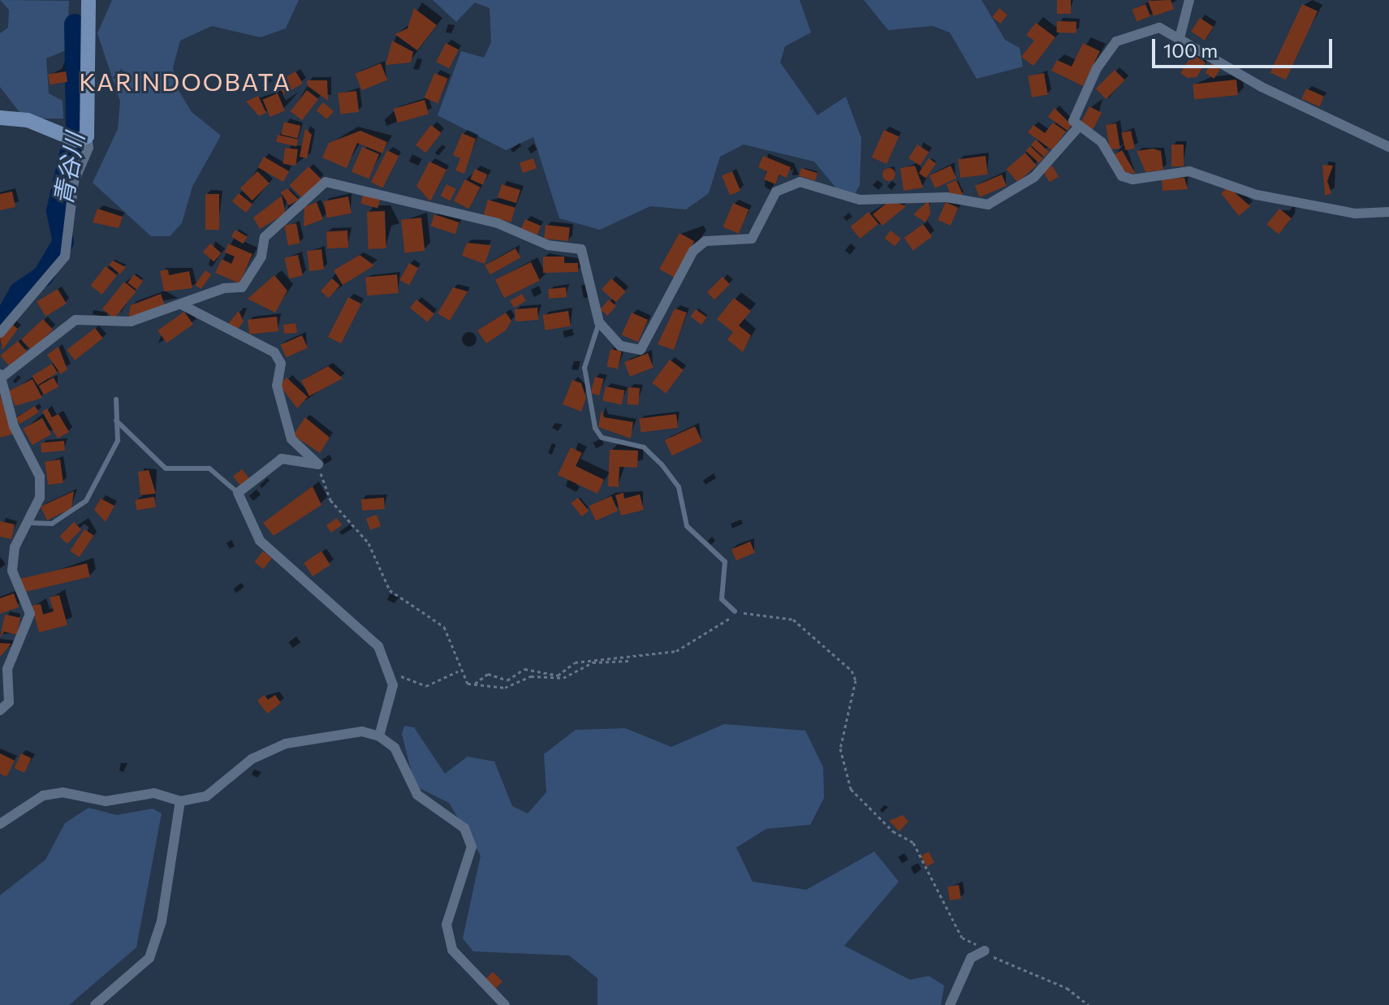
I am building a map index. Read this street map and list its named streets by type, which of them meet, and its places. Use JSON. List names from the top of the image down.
{
  "districts": ["KARINDOOBATA"],
  "water": ["青谷川"],
  "scale_bar": "100 m"
}
